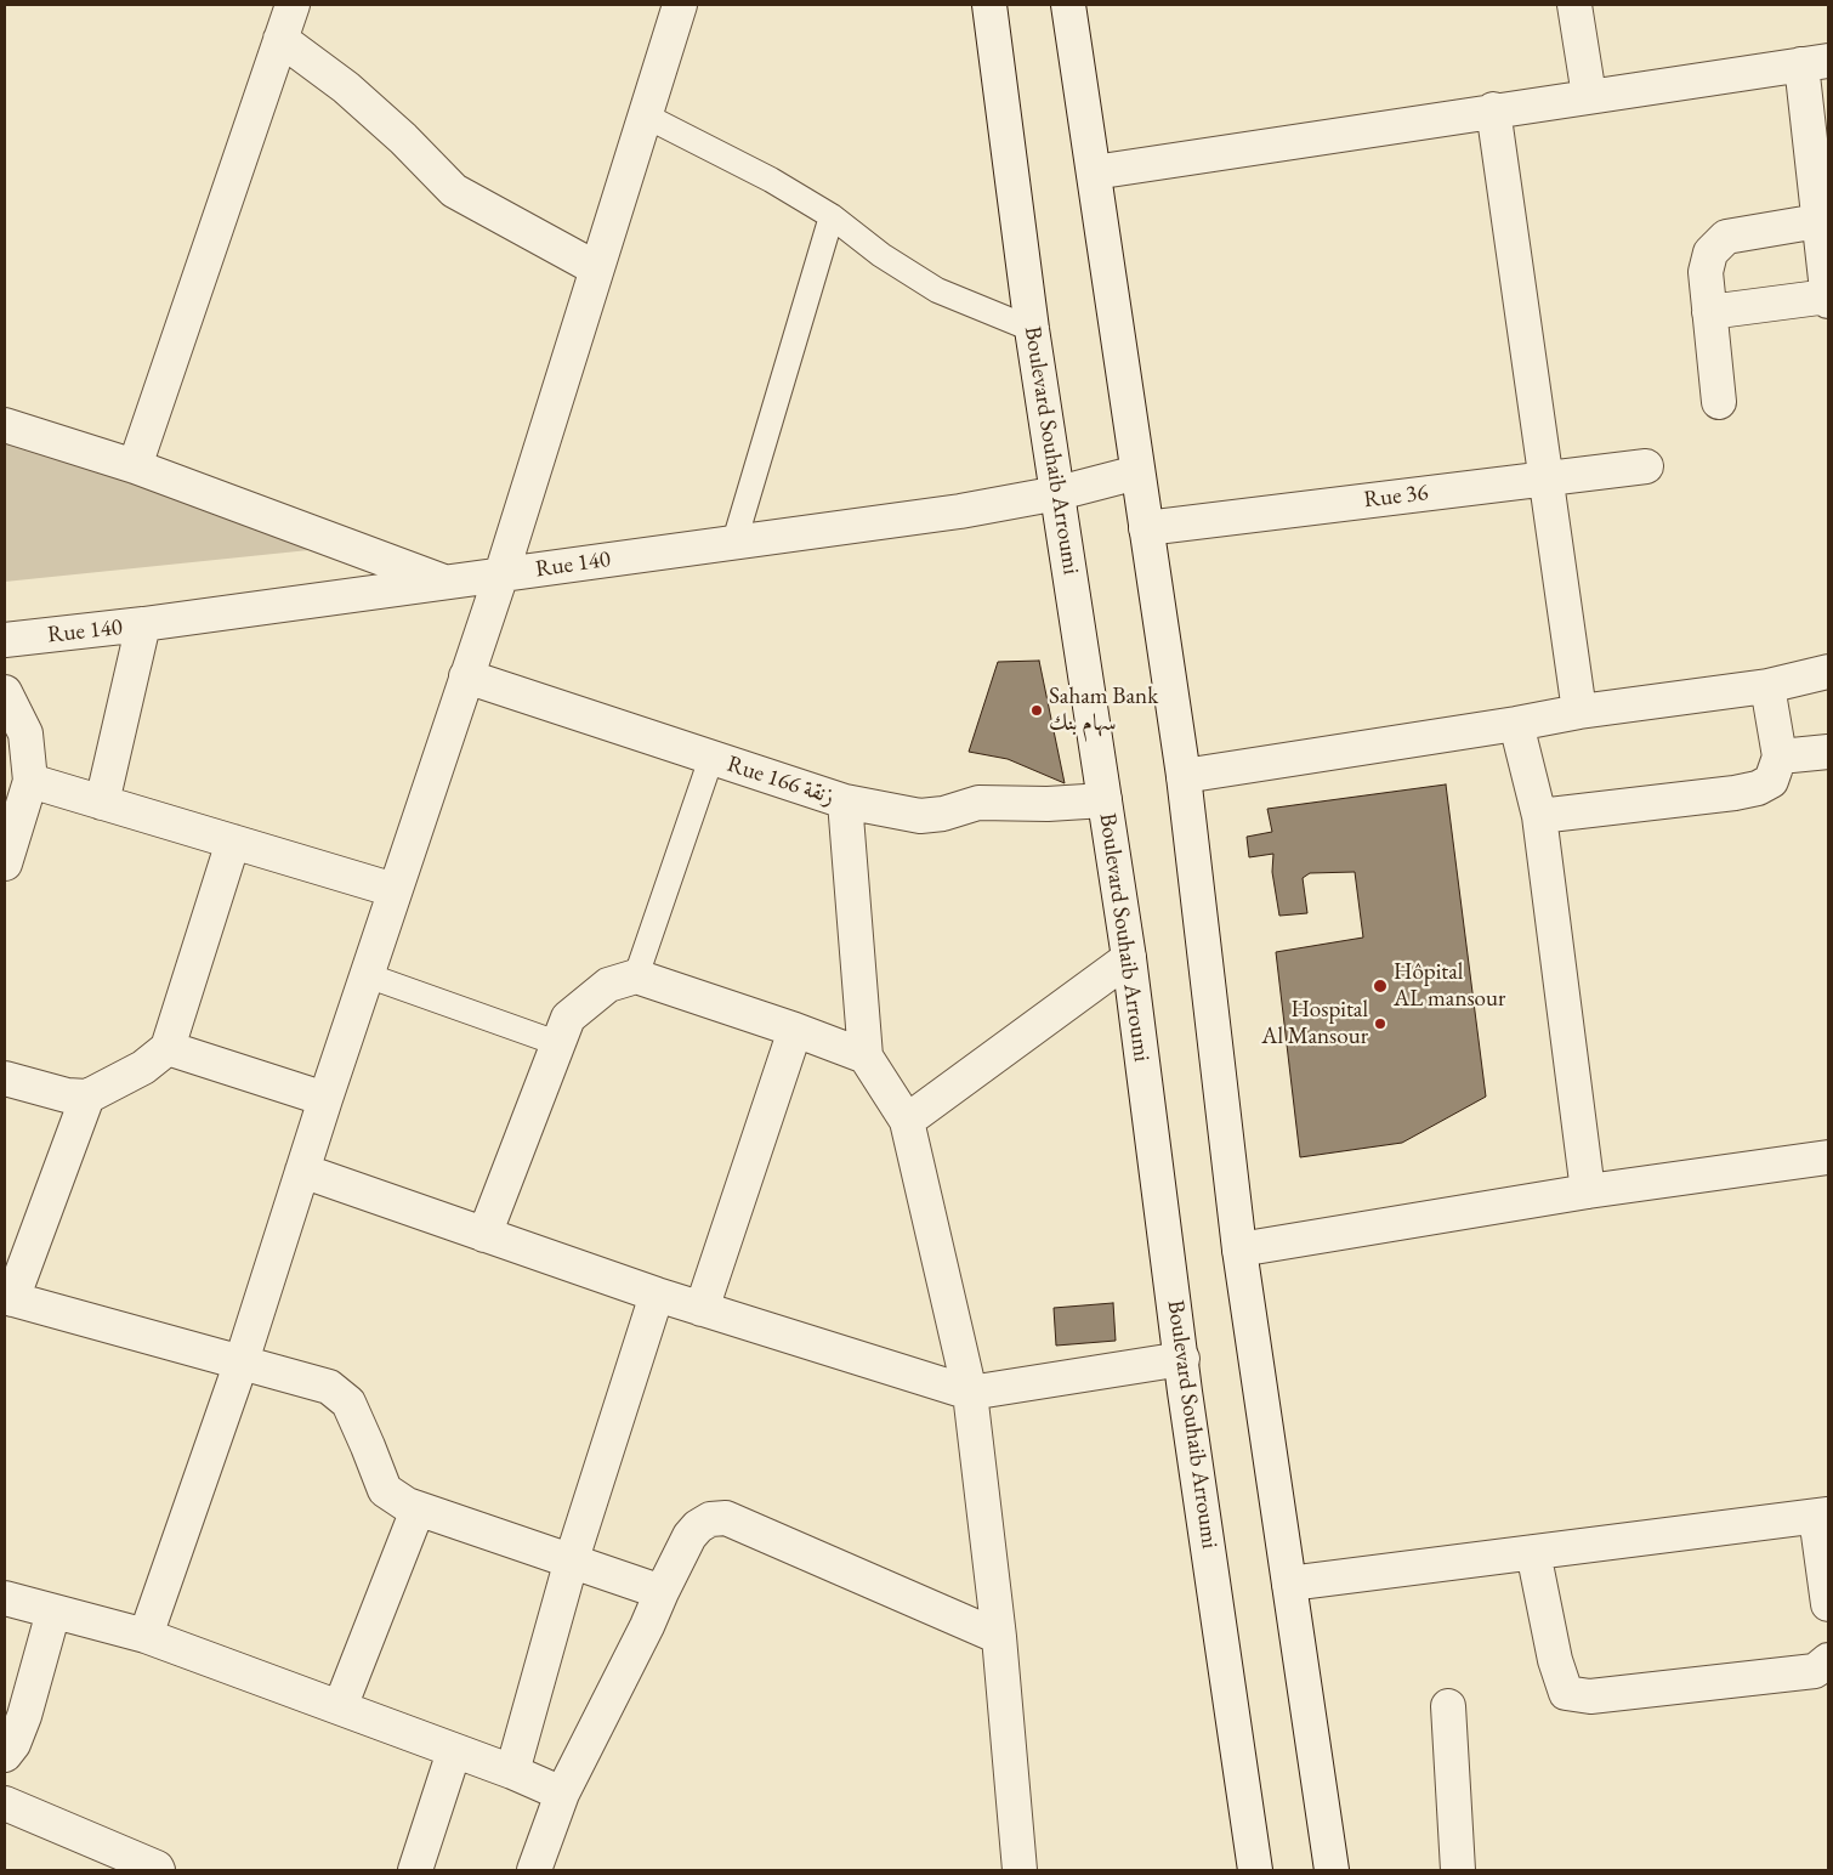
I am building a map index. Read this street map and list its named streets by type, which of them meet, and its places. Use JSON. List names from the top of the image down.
{
  "streets": {
    "street": [
      "Boulevard Souhaib Arroumi",
      "Rue 36",
      "Rue 140",
      "Rue 166 زنقة"
    ]
  },
  "crossings": [
    ["Boulevard Souhaib Arroumi", "Rue 140"],
    ["Boulevard Souhaib Arroumi", "Rue 166 زنقة"]
  ],
  "places": ["Saham Bank سهام بنك", "Hôpital AL mansour", "Hospital Al Mansour"]
}
